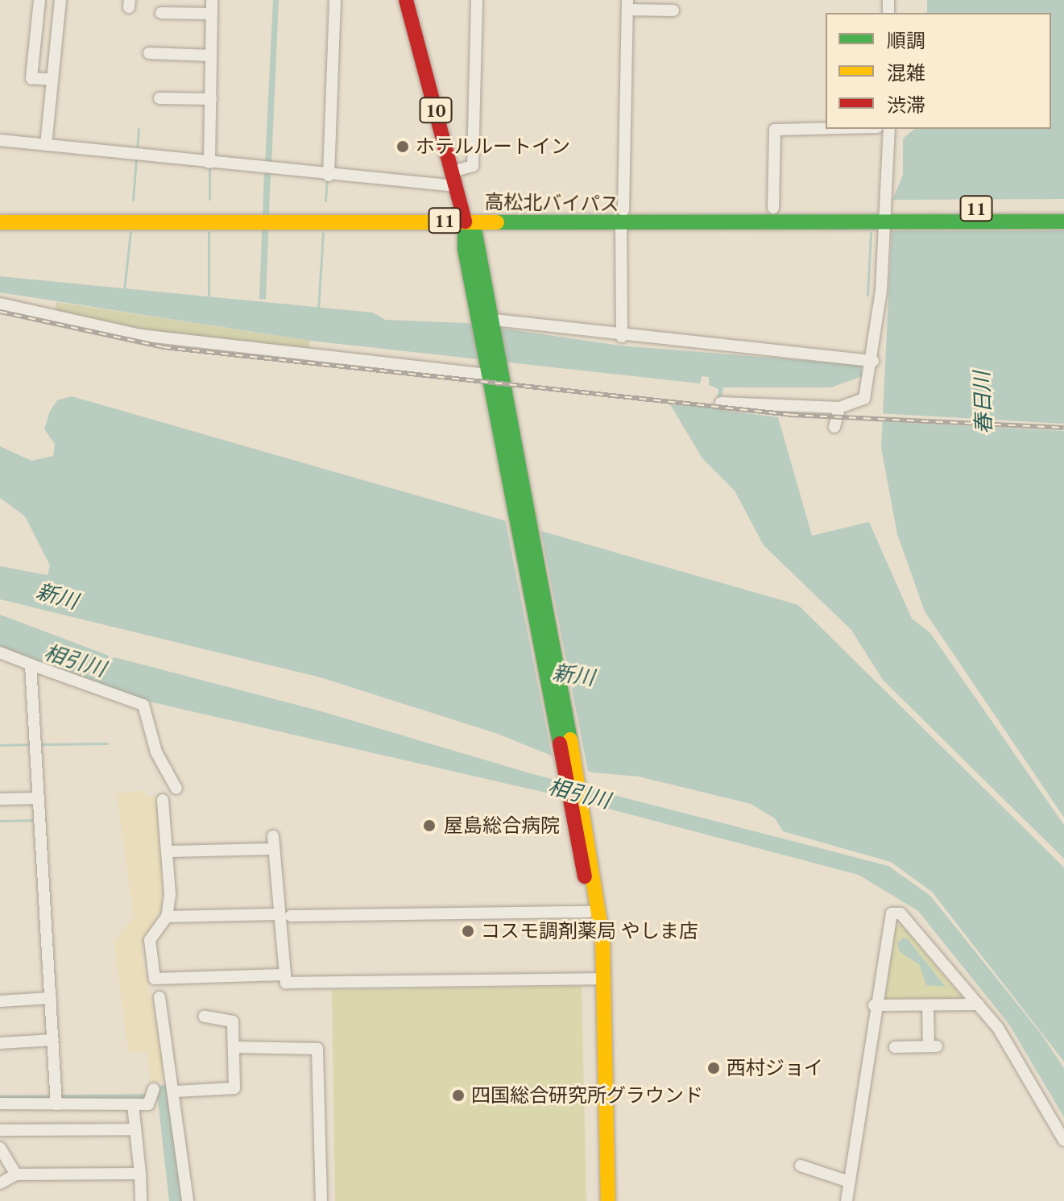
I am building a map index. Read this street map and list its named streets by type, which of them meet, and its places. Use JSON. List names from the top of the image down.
{
  "streets": {
    "main road": ["10", "高松北バイパス", "11"]
  },
  "crossings": [
    ["10", "高松北バイパス"]
  ],
  "water": ["春日川", "新川", "相引川"],
  "places": [
    "ホテルルートイン",
    "屋島総合病院",
    "コスモ調剤薬局 やしま店",
    "西村ジョイ",
    "四国総合研究所グラウンド"
  ],
  "legend": ["順調", "混雑", "渋滞"]
}
